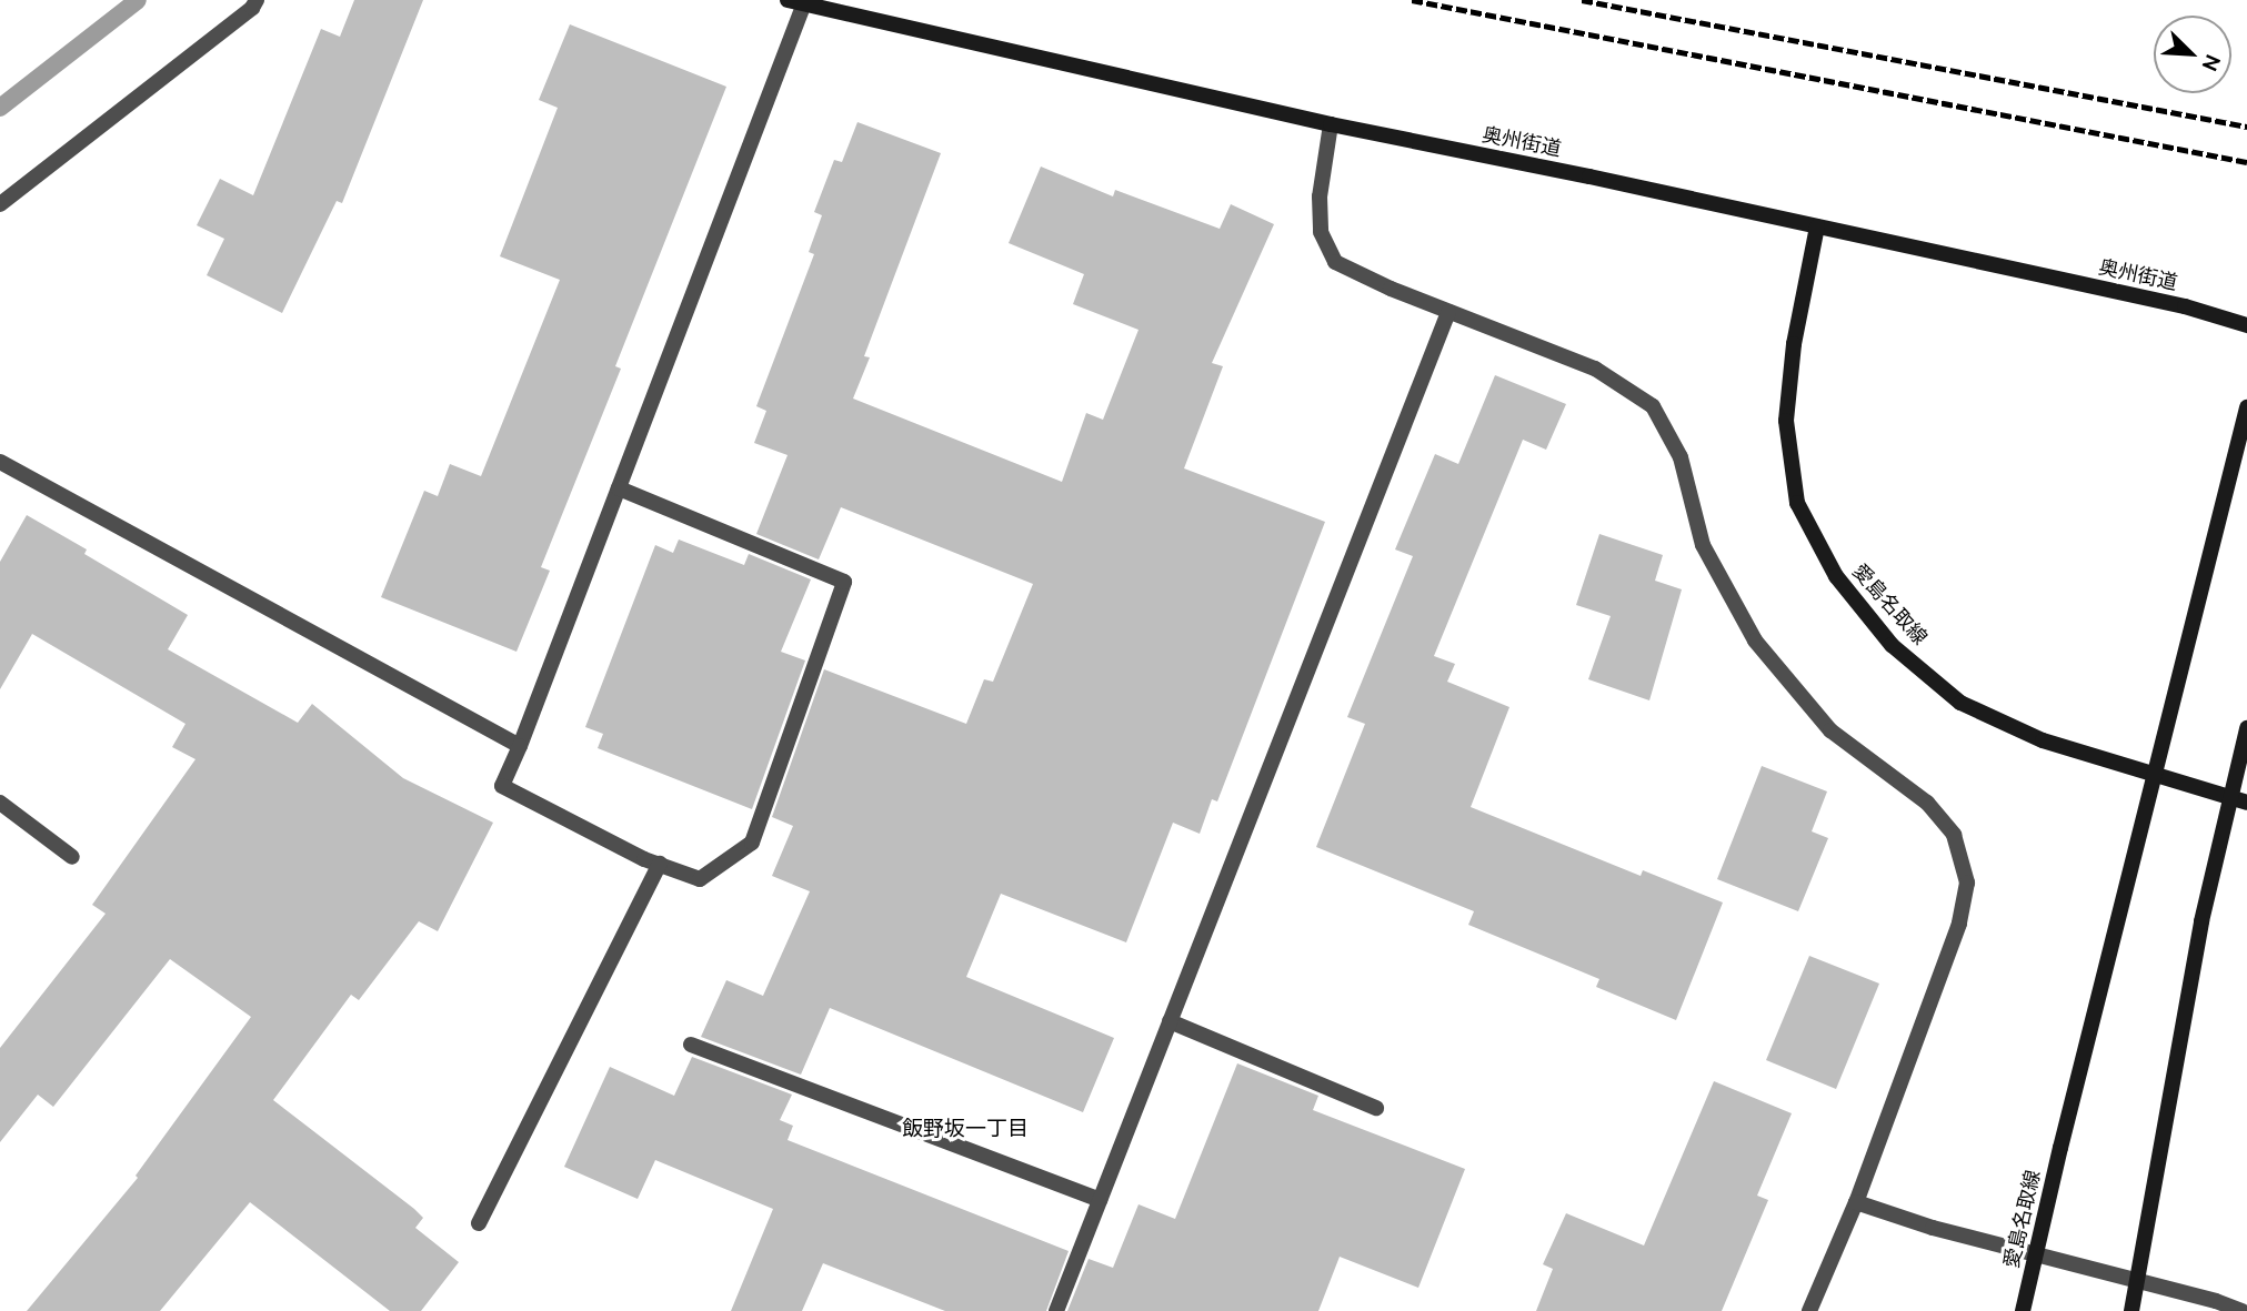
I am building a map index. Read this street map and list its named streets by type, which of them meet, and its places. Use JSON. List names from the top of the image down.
{
  "streets": {
    "main road": ["奥州街道", "愛島名取線"]
  },
  "crossings": [
    ["奥州街道", "愛島名取線"]
  ],
  "districts": ["飯野坂一丁目"],
  "north": "bottom right"
}
